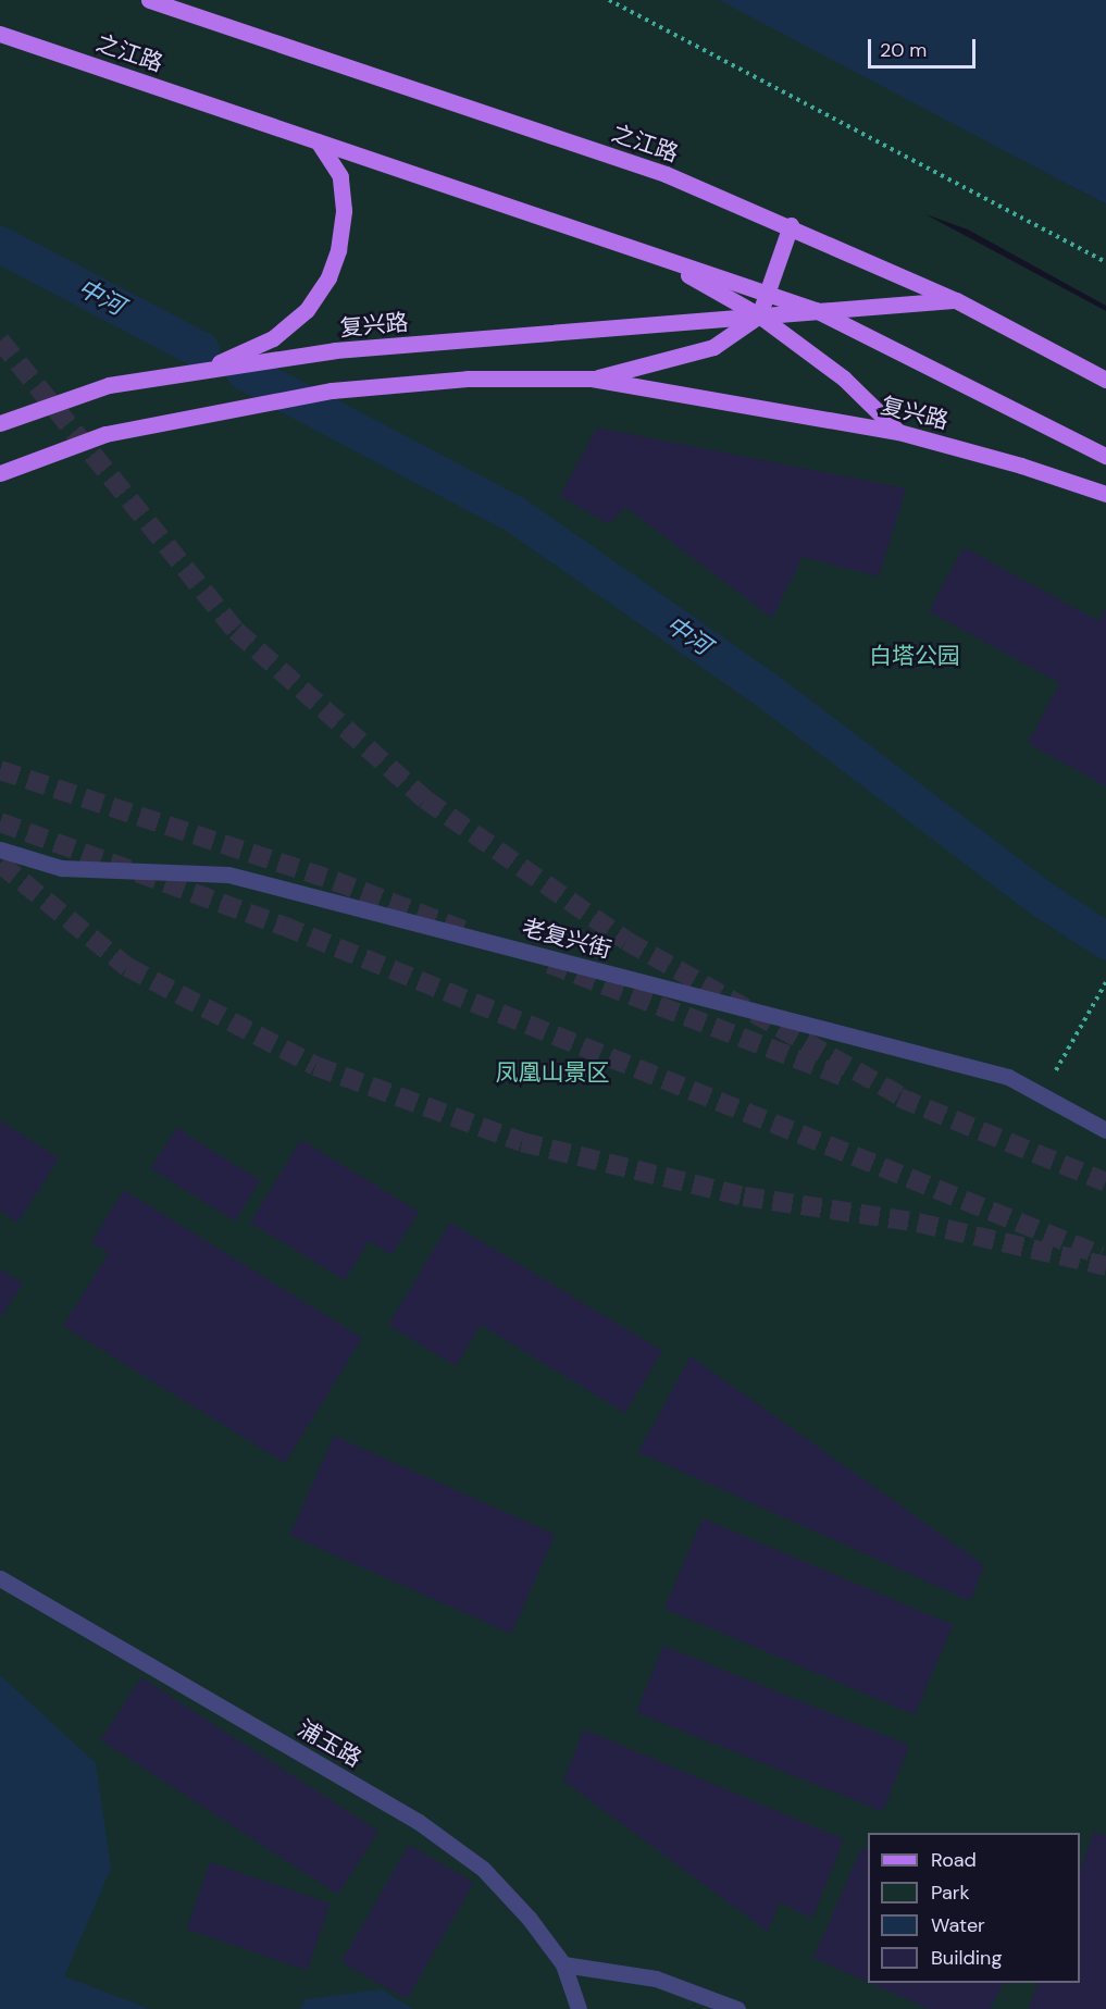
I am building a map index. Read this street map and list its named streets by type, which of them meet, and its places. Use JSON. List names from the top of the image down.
{
  "streets": {
    "main road": ["之江路", "复兴路"],
    "street": ["老复兴街", "浦玉路"]
  },
  "crossings": [
    ["之江路", "复兴路"]
  ],
  "water": ["中河"],
  "parks": ["白塔公园", "凤凰山景区"],
  "legend": [
    "Road",
    "Park",
    "Water",
    "Building"
  ],
  "scale_bar": "20 m"
}
